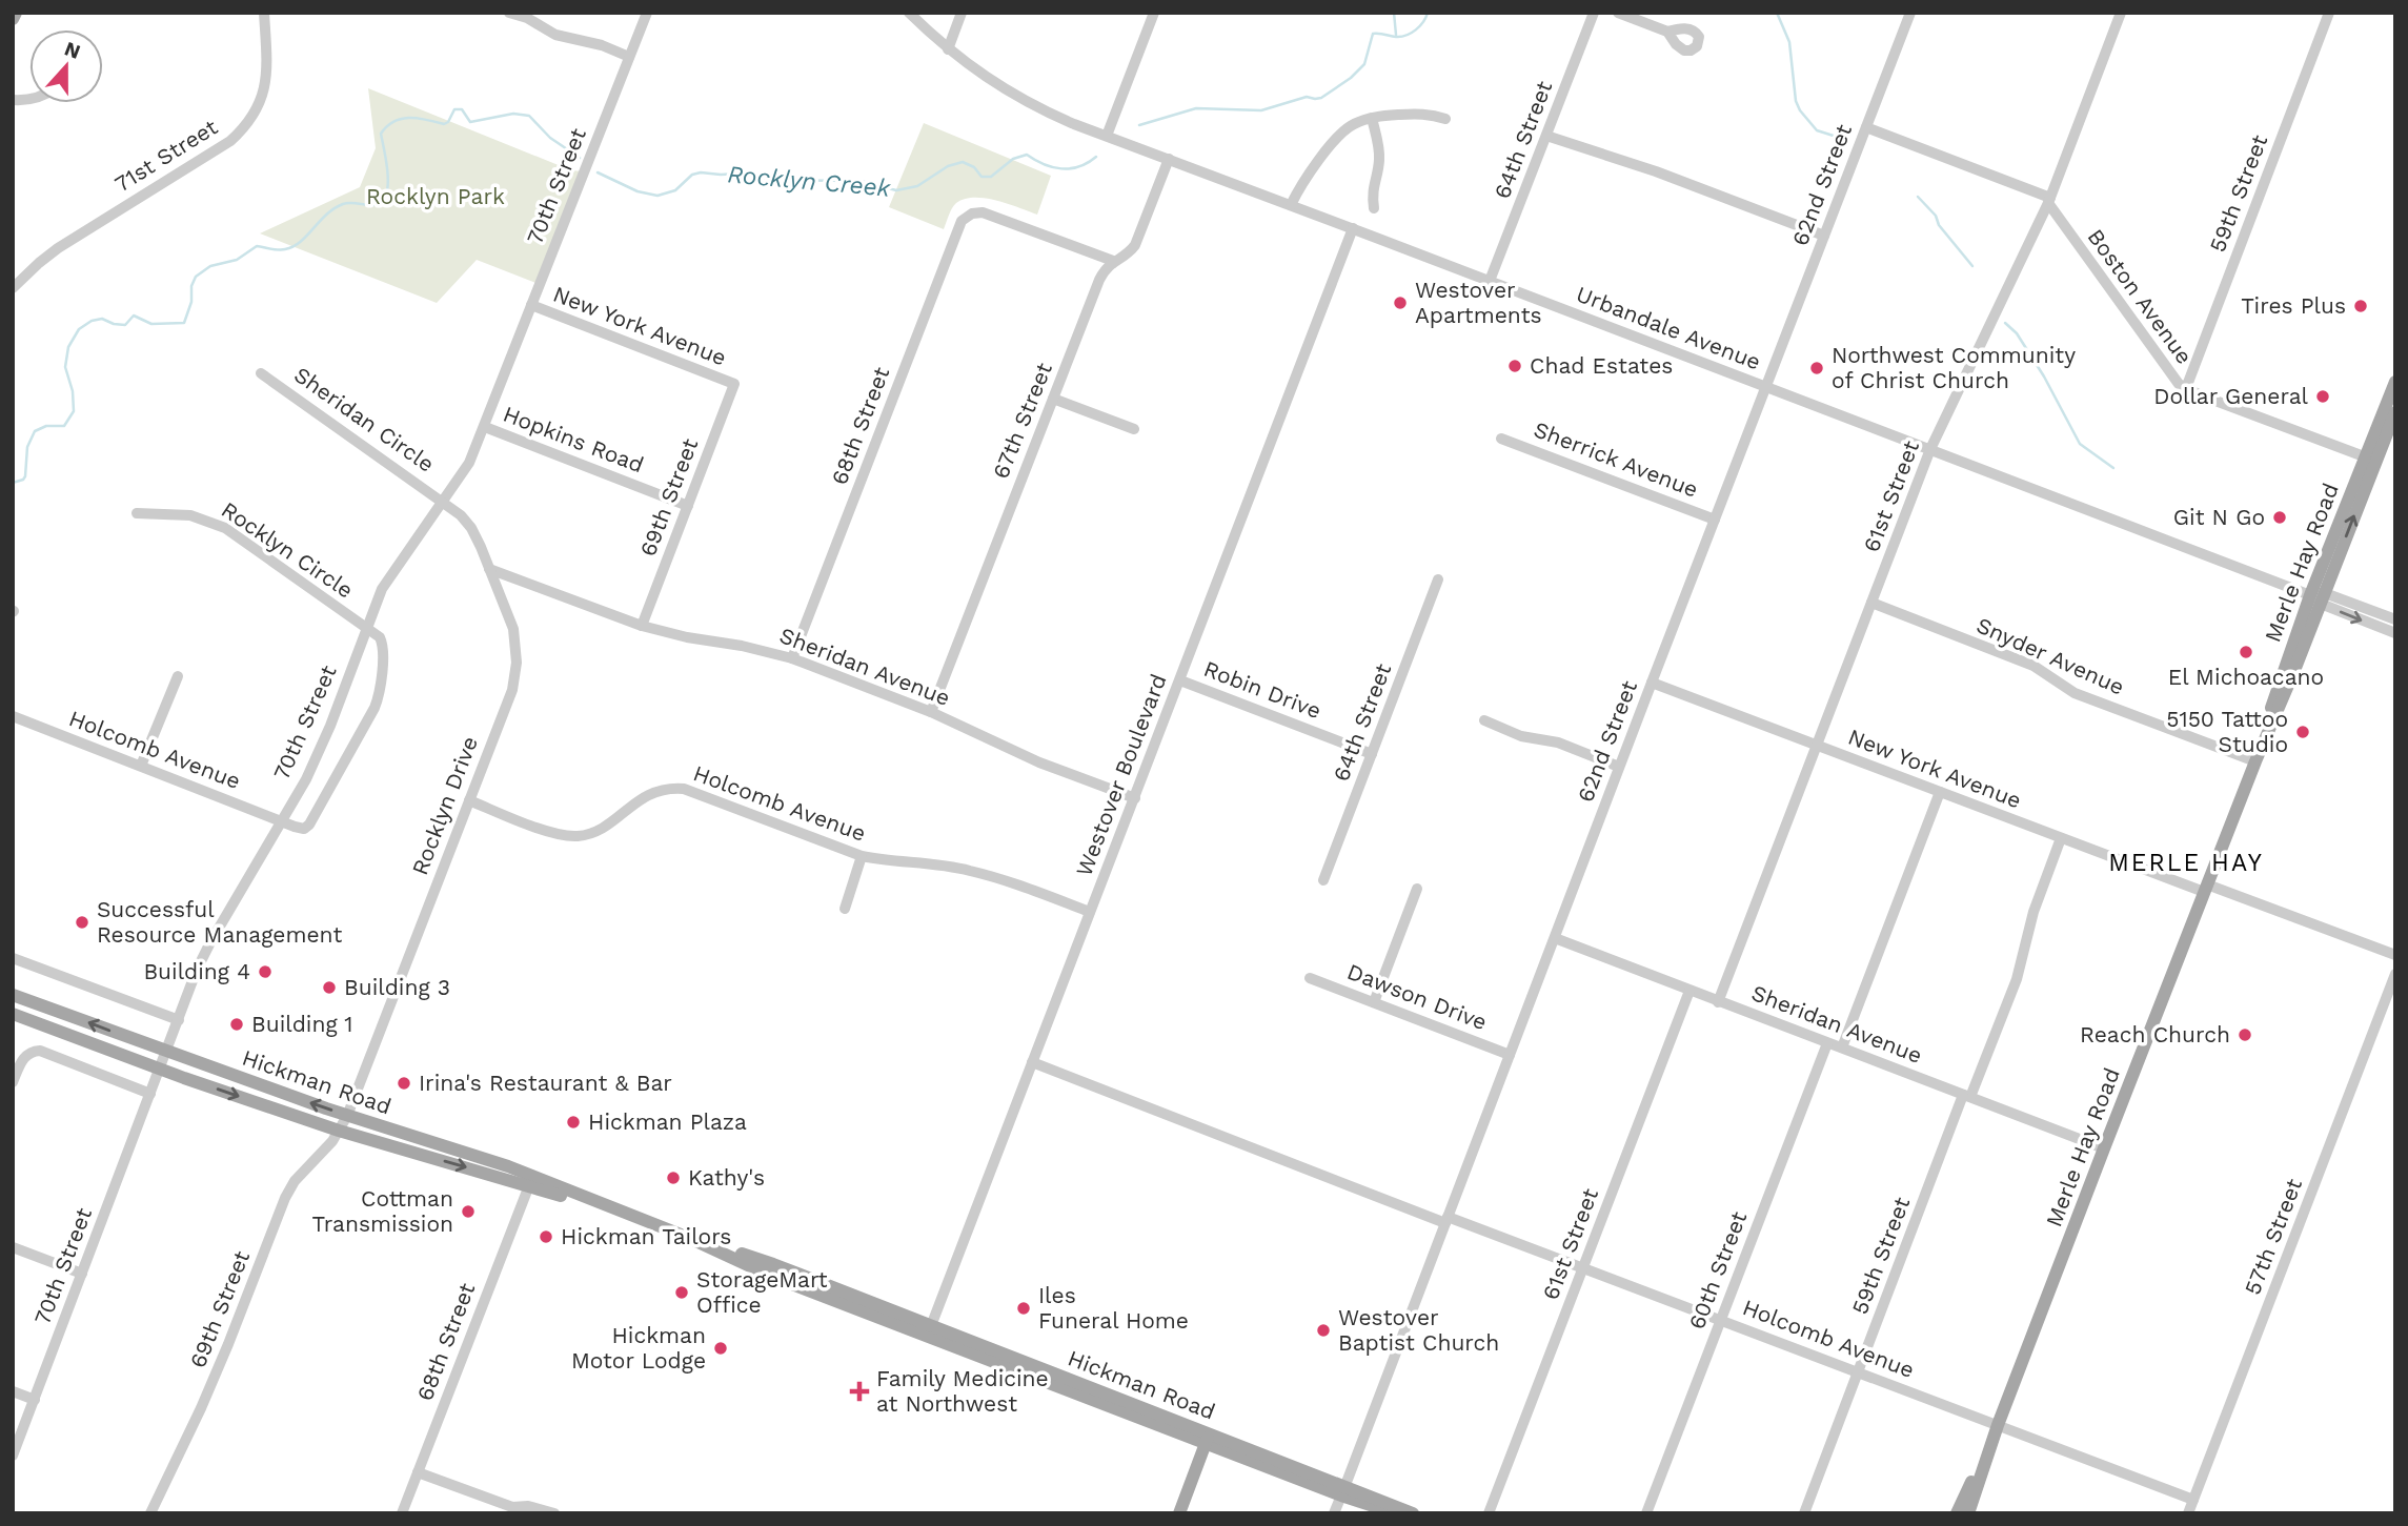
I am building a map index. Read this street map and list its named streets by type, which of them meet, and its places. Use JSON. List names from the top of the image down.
{
  "streets": {
    "main road": ["Merle Hay Road", "Hickman Road"],
    "street": [
      "64th Street",
      "71st Street",
      "62nd Street",
      "70th Street",
      "59th Street",
      "Boston Avenue",
      "New York Avenue",
      "Urbandale Avenue",
      "Sheridan Circle",
      "67th Street",
      "68th Street",
      "Hopkins Road",
      "Sherrick Avenue",
      "61st Street",
      "69th Street",
      "Rocklyn Circle",
      "Snyder Avenue",
      "Sheridan Avenue",
      "Robin Drive",
      "Holcomb Avenue",
      "Westover Boulevard",
      "Rocklyn Drive",
      "Dawson Drive",
      "57th Street",
      "60th Street"
    ]
  },
  "crossings": [
    ["64th Street", "Urbandale Avenue"],
    ["64th Street", "Robin Drive"],
    ["62nd Street", "New York Avenue"],
    ["62nd Street", "Urbandale Avenue"],
    ["62nd Street", "Sherrick Avenue"],
    ["62nd Street", "Sheridan Avenue"],
    ["62nd Street", "Holcomb Avenue"],
    ["62nd Street", "Dawson Drive"],
    ["62nd Street", "Hickman Road"],
    ["70th Street", "New York Avenue"],
    ["70th Street", "Sheridan Circle"],
    ["70th Street", "Hopkins Road"],
    ["70th Street", "Rocklyn Circle"],
    ["70th Street", "Holcomb Avenue"],
    ["70th Street", "Rocklyn Drive"],
    ["70th Street", "Hickman Road"],
    ["59th Street", "Boston Avenue"],
    ["59th Street", "New York Avenue"],
    ["59th Street", "Sheridan Avenue"],
    ["59th Street", "Holcomb Avenue"],
    ["Boston Avenue", "61st Street"],
    ["Boston Avenue", "Merle Hay Road"],
    ["New York Avenue", "61st Street"],
    ["New York Avenue", "69th Street"],
    ["New York Avenue", "Merle Hay Road"],
    ["Urbandale Avenue", "67th Street"],
    ["Urbandale Avenue", "61st Street"],
    ["Urbandale Avenue", "Merle Hay Road"],
    ["Urbandale Avenue", "Westover Boulevard"],
    ["Sheridan Circle", "Rocklyn Drive"],
    ["67th Street", "68th Street"],
    ["67th Street", "Sheridan Avenue"],
    ["68th Street", "Sheridan Avenue"],
    ["68th Street", "Hickman Road"],
    ["Hopkins Road", "69th Street"],
    ["61st Street", "Snyder Avenue"],
    ["61st Street", "Sheridan Avenue"],
    ["61st Street", "Holcomb Avenue"],
    ["69th Street", "Sheridan Avenue"],
    ["69th Street", "Rocklyn Drive"],
    ["69th Street", "Hickman Road"],
    ["Merle Hay Road", "Snyder Avenue"],
    ["Merle Hay Road", "Sheridan Avenue"],
    ["Merle Hay Road", "Holcomb Avenue"],
    ["Sheridan Avenue", "Westover Boulevard"],
    ["Sheridan Avenue", "Rocklyn Drive"],
    ["Sheridan Avenue", "60th Street"],
    ["Robin Drive", "Westover Boulevard"],
    ["Holcomb Avenue", "Westover Boulevard"],
    ["Holcomb Avenue", "Rocklyn Drive"],
    ["Holcomb Avenue", "57th Street"],
    ["Holcomb Avenue", "60th Street"],
    ["Westover Boulevard", "Hickman Road"],
    ["Rocklyn Drive", "Hickman Road"]
  ],
  "districts": ["MERLE HAY"],
  "water": ["Rocklyn Creek"],
  "parks": ["Rocklyn Park"],
  "places": {
    "other": [
      "Westover Apartments",
      "Tires Plus",
      "Chad Estates",
      "Northwest Community of Christ Church",
      "Dollar General",
      "Git N Go",
      "El Michoacano",
      "5150 Tattoo Studio",
      "Successful Resource Management",
      "Building 4",
      "Building 3",
      "Building 1",
      "Reach Church",
      "Irina's Restaurant & Bar",
      "Hickman Plaza",
      "Kathy's",
      "Cottman Transmission",
      "Hickman Tailors",
      "StorageMart Office",
      "Iles Funeral Home",
      "Westover Baptist Church",
      "Hickman Motor Lodge"
    ],
    "health": ["Family Medicine at Northwest"]
  },
  "north": "top"
}
